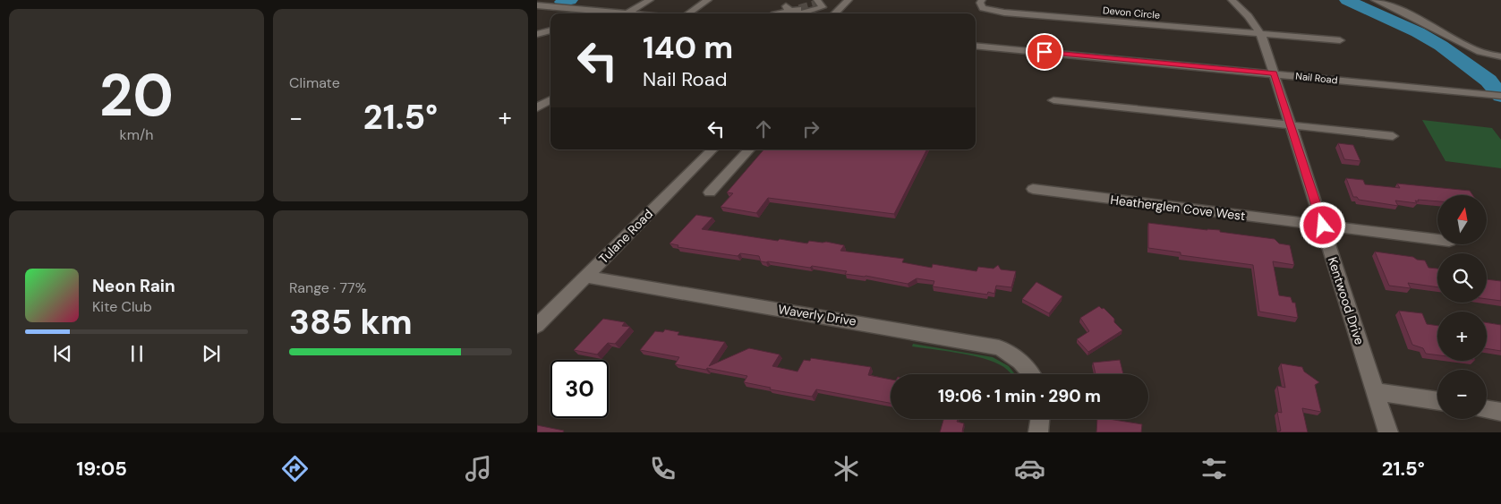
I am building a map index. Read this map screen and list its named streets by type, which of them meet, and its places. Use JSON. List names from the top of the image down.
{
  "streets": {
    "street": [
      "Devon Circle",
      "Nail Road",
      "Heatherglen Cove West",
      "Tulane Road",
      "Kentwood Drive",
      "Waverly Drive"
    ]
  },
  "crossings": [
    ["Devon Circle", "Kentwood Drive"],
    ["Nail Road", "Kentwood Drive"],
    ["Heatherglen Cove West", "Kentwood Drive"],
    ["Tulane Road", "Waverly Drive"]
  ],
  "north": "top",
  "page": {
    "tile": [
      ["20", "km/h"],
      "Climate",
      ["Range · 77%", "385 km"]
    ],
    "turn": ["140 m", "Nail Road"],
    "heat": ["−", "21.5°", "+"],
    "map_buttons": ["+", "−"],
    "song": ["Neon Rain", "Kite Club"],
    "limit": "30",
    "trip": "19:06 · 1 min · 290 m",
    "tabs": ["19:05", "21.5°"]
  }
}
